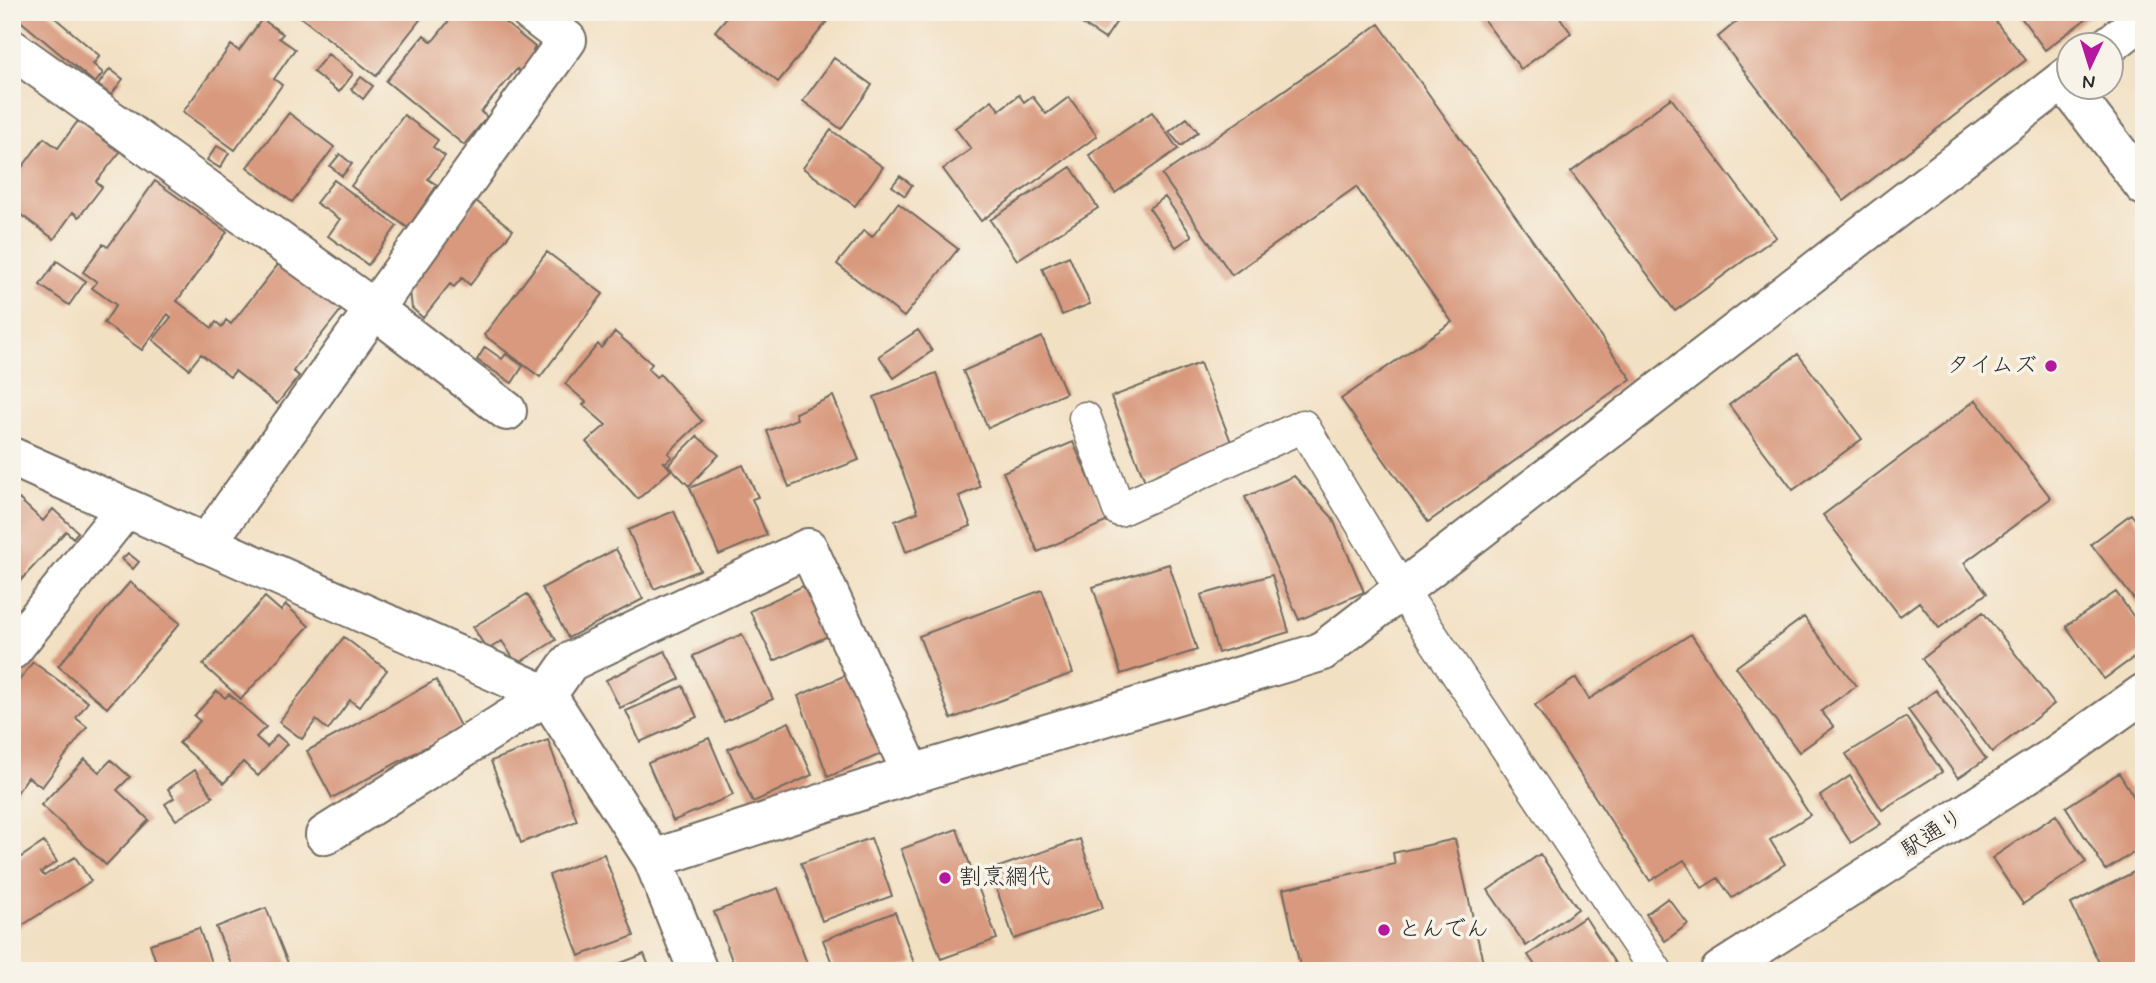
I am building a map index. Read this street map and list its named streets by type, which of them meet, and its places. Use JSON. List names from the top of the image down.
{
  "streets": {
    "street": ["駅通り"]
  },
  "places": ["タイムズ", "割烹網代", "とんでん"],
  "north": "bottom"
}
